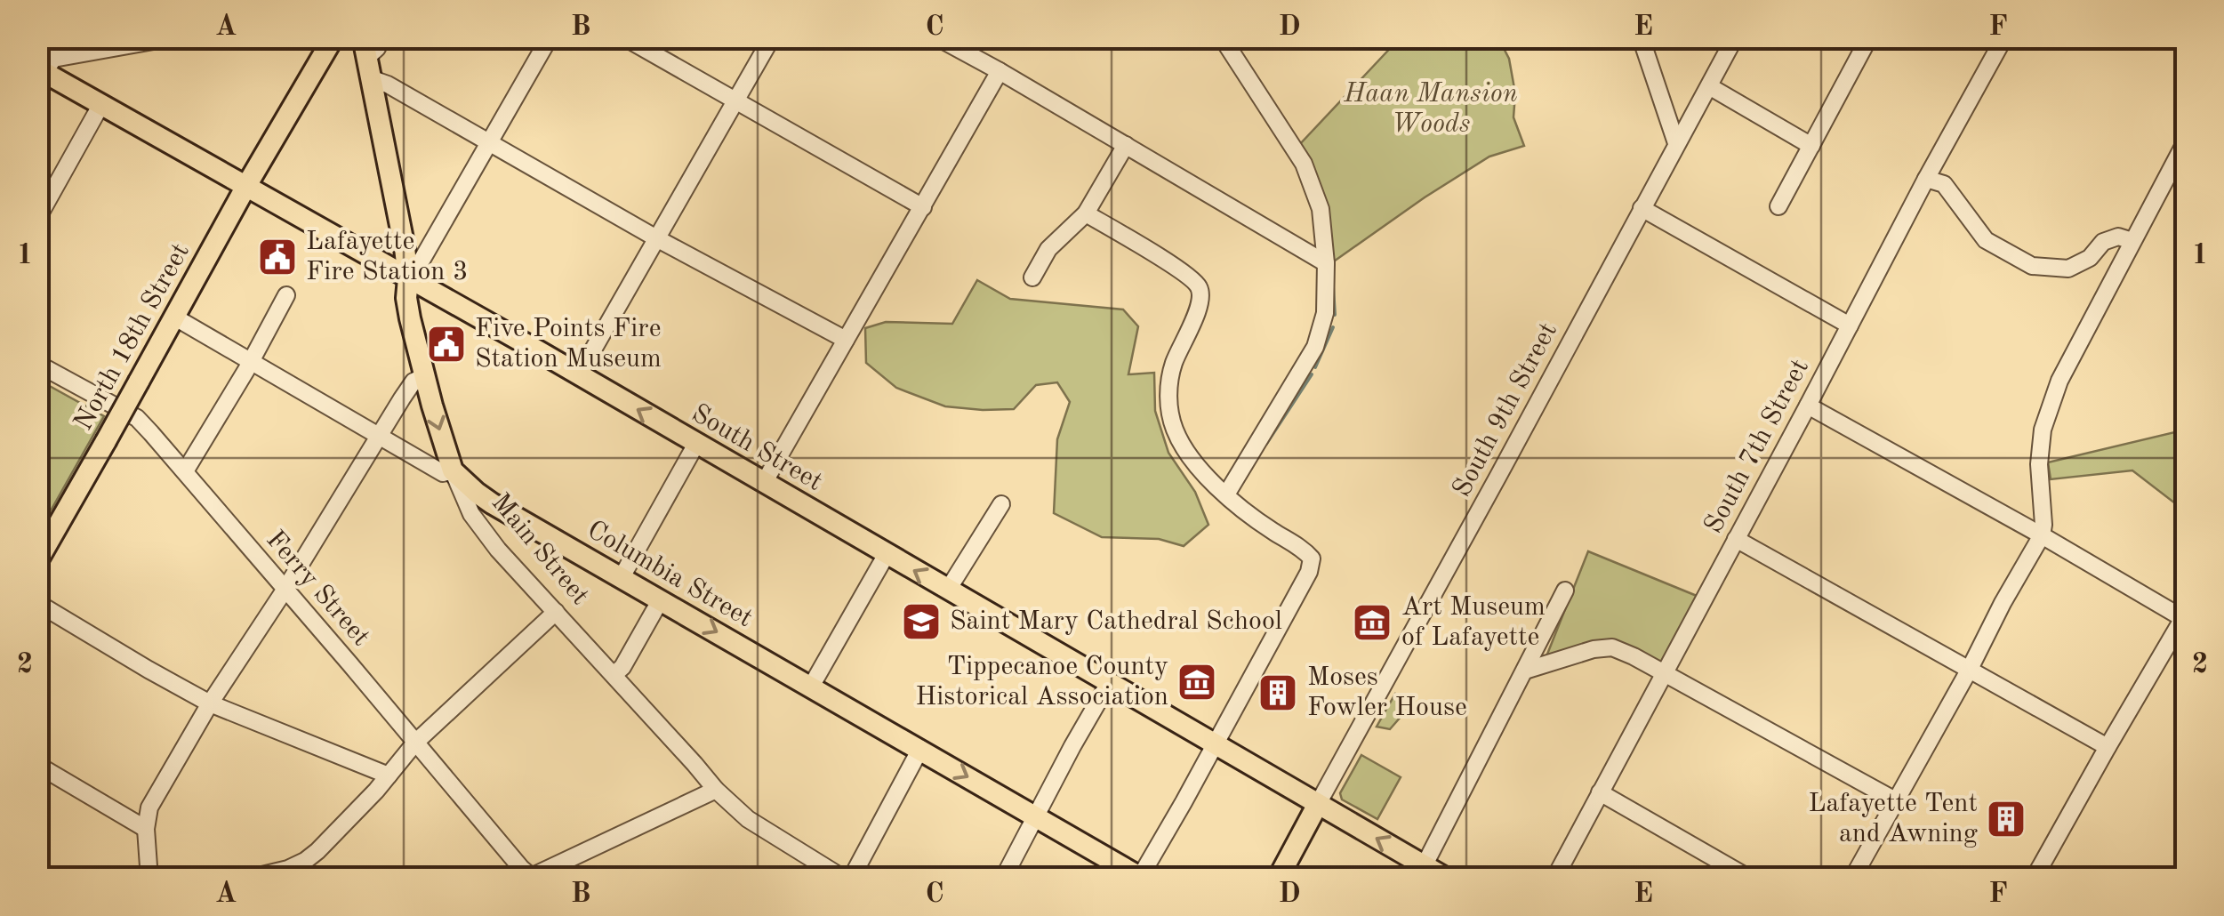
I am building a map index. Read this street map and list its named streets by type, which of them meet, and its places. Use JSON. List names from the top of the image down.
{
  "streets": {
    "main road": [
      "North 18th Street",
      "South Street",
      "Main Street",
      "Columbia Street"
    ],
    "street": ["South 9th Street", "South 7th Street", "Ferry Street"]
  },
  "crossings": [
    ["North 18th Street", "South Street"],
    ["North 18th Street", "Columbia Street"],
    ["South 9th Street", "South Street"],
    ["South Street", "Main Street"],
    ["Main Street", "Columbia Street"]
  ],
  "parks": ["Haan Mansion Woods"],
  "places": {
    "public building": ["Lafayette Fire Station 3", "Five Points Fire Station Museum"],
    "school or university": ["Saint Mary Cathedral School"],
    "museum": ["Art Museum of Lafayette", "Tippecanoe County Historical Association"],
    "building": ["Moses Fowler House", "Lafayette Tent and Awning"]
  },
  "grid": {
    "columns": [
      "A",
      "B",
      "C",
      "D",
      "E",
      "F"
    ],
    "rows": ["1", "2"]
  }
}
